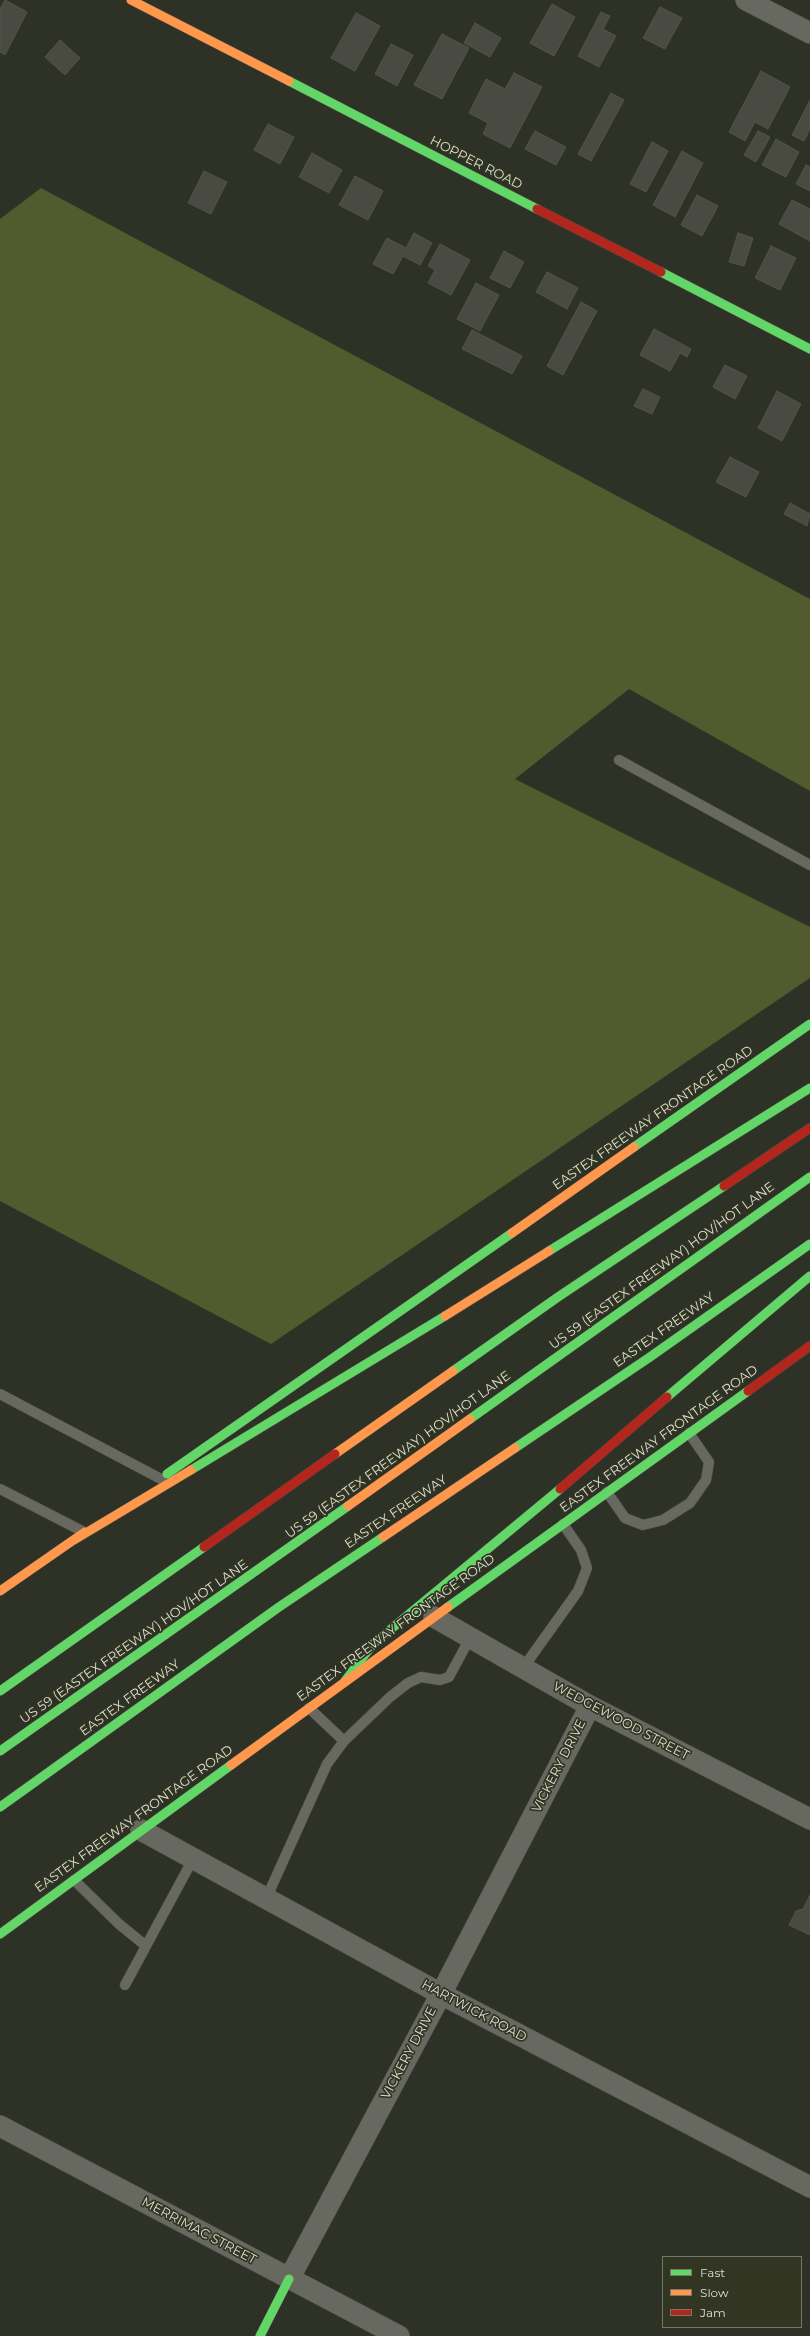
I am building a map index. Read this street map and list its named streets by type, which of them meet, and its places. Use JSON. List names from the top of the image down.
{
  "streets": {
    "main road": [
      "HOPPER ROAD",
      "EASTEX FREEWAY FRONTAGE ROAD",
      "US 59 (EASTEX FREEWAY) HOV/HOT LANE",
      "EASTEX FREEWAY",
      "VICKERY DRIVE"
    ],
    "street": ["WEDGEWOOD STREET", "HARTWICK ROAD", "MERRIMAC STREET"]
  },
  "crossings": [
    ["EASTEX FREEWAY FRONTAGE ROAD", "WEDGEWOOD STREET"],
    ["EASTEX FREEWAY FRONTAGE ROAD", "HARTWICK ROAD"],
    ["WEDGEWOOD STREET", "VICKERY DRIVE"],
    ["VICKERY DRIVE", "HARTWICK ROAD"],
    ["VICKERY DRIVE", "MERRIMAC STREET"]
  ],
  "legend": ["Fast", "Slow", "Jam"]
}
